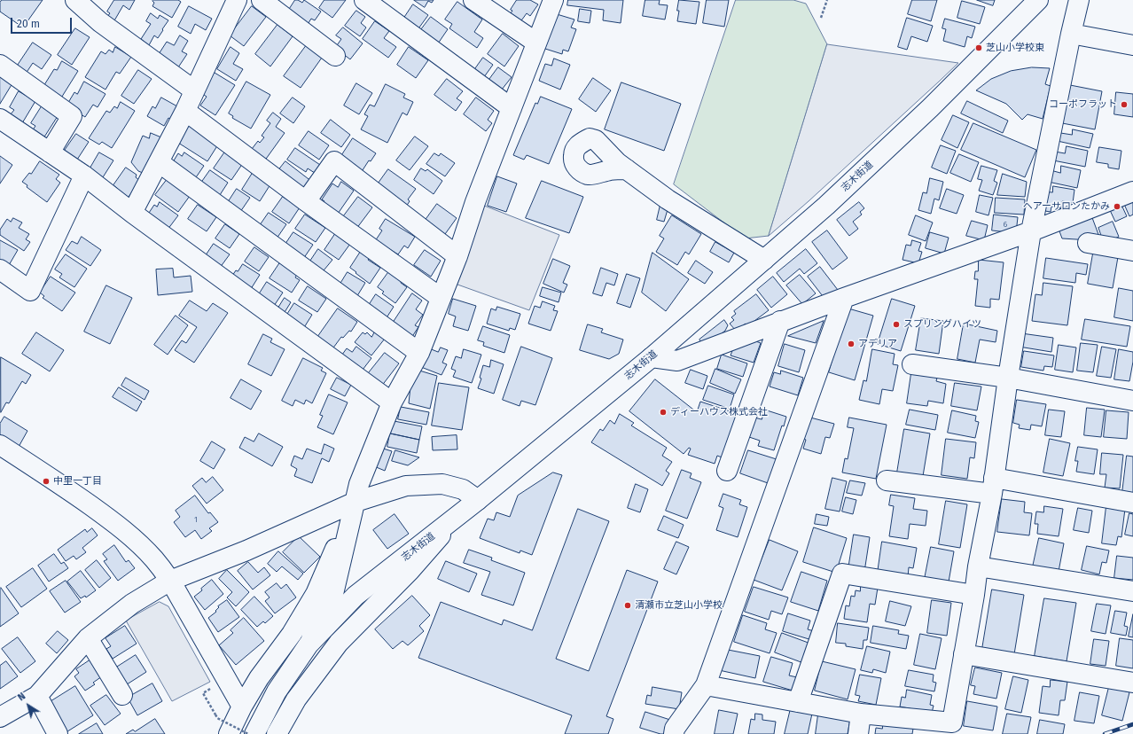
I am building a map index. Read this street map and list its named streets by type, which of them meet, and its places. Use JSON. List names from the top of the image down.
{
  "streets": {
    "street": ["志木街道"]
  },
  "places": [
    "芝山小学校東",
    "コーポフラット",
    "ヘアーサロンたかみ",
    "スプリングハイツ",
    "アデリア",
    "ディーハウス株式会社",
    "中里一丁目",
    "清瀬市立芝山小学校"
  ],
  "house_numbers": ["6", "1"],
  "scale_bar": "20 m",
  "north": "top left"
}
